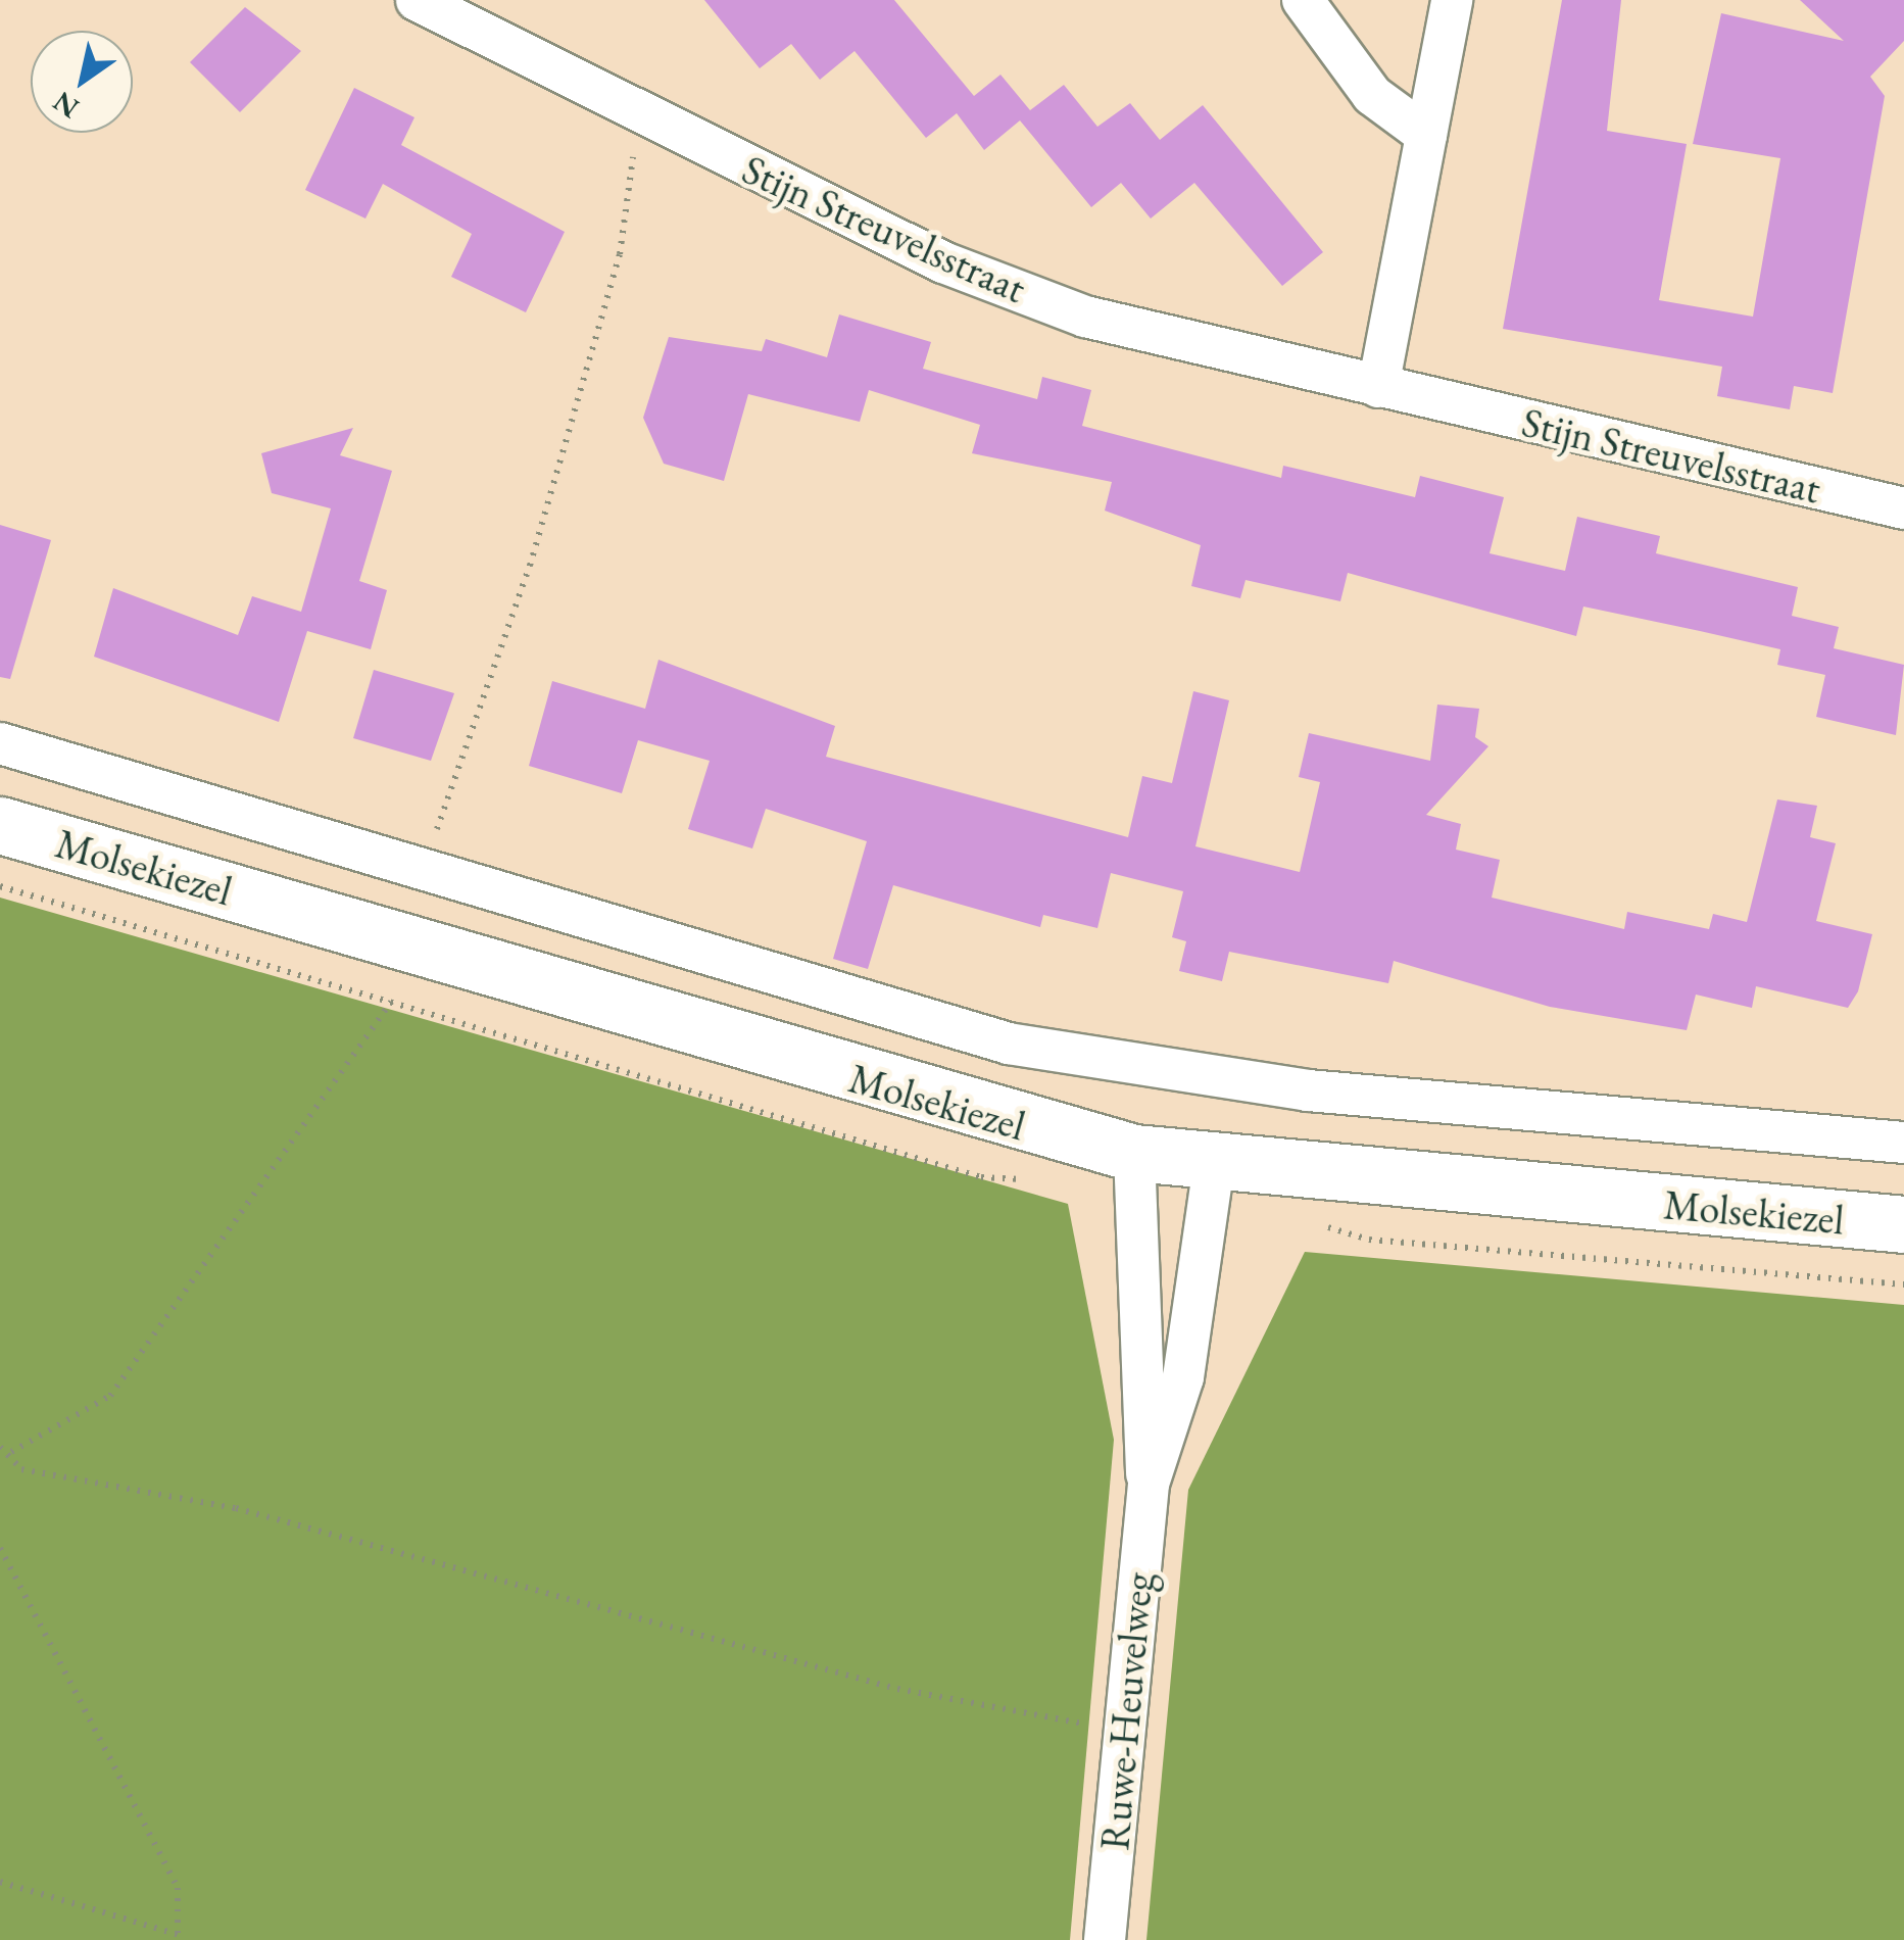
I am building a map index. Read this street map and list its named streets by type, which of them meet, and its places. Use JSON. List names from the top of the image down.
{
  "streets": {
    "main road": ["Molsekiezel"],
    "street": ["Stijn Streuvelsstraat", "Ruwe-Heuvelweg"]
  },
  "crossings": [
    ["Molsekiezel", "Ruwe-Heuvelweg"]
  ],
  "north": "bottom left"
}
